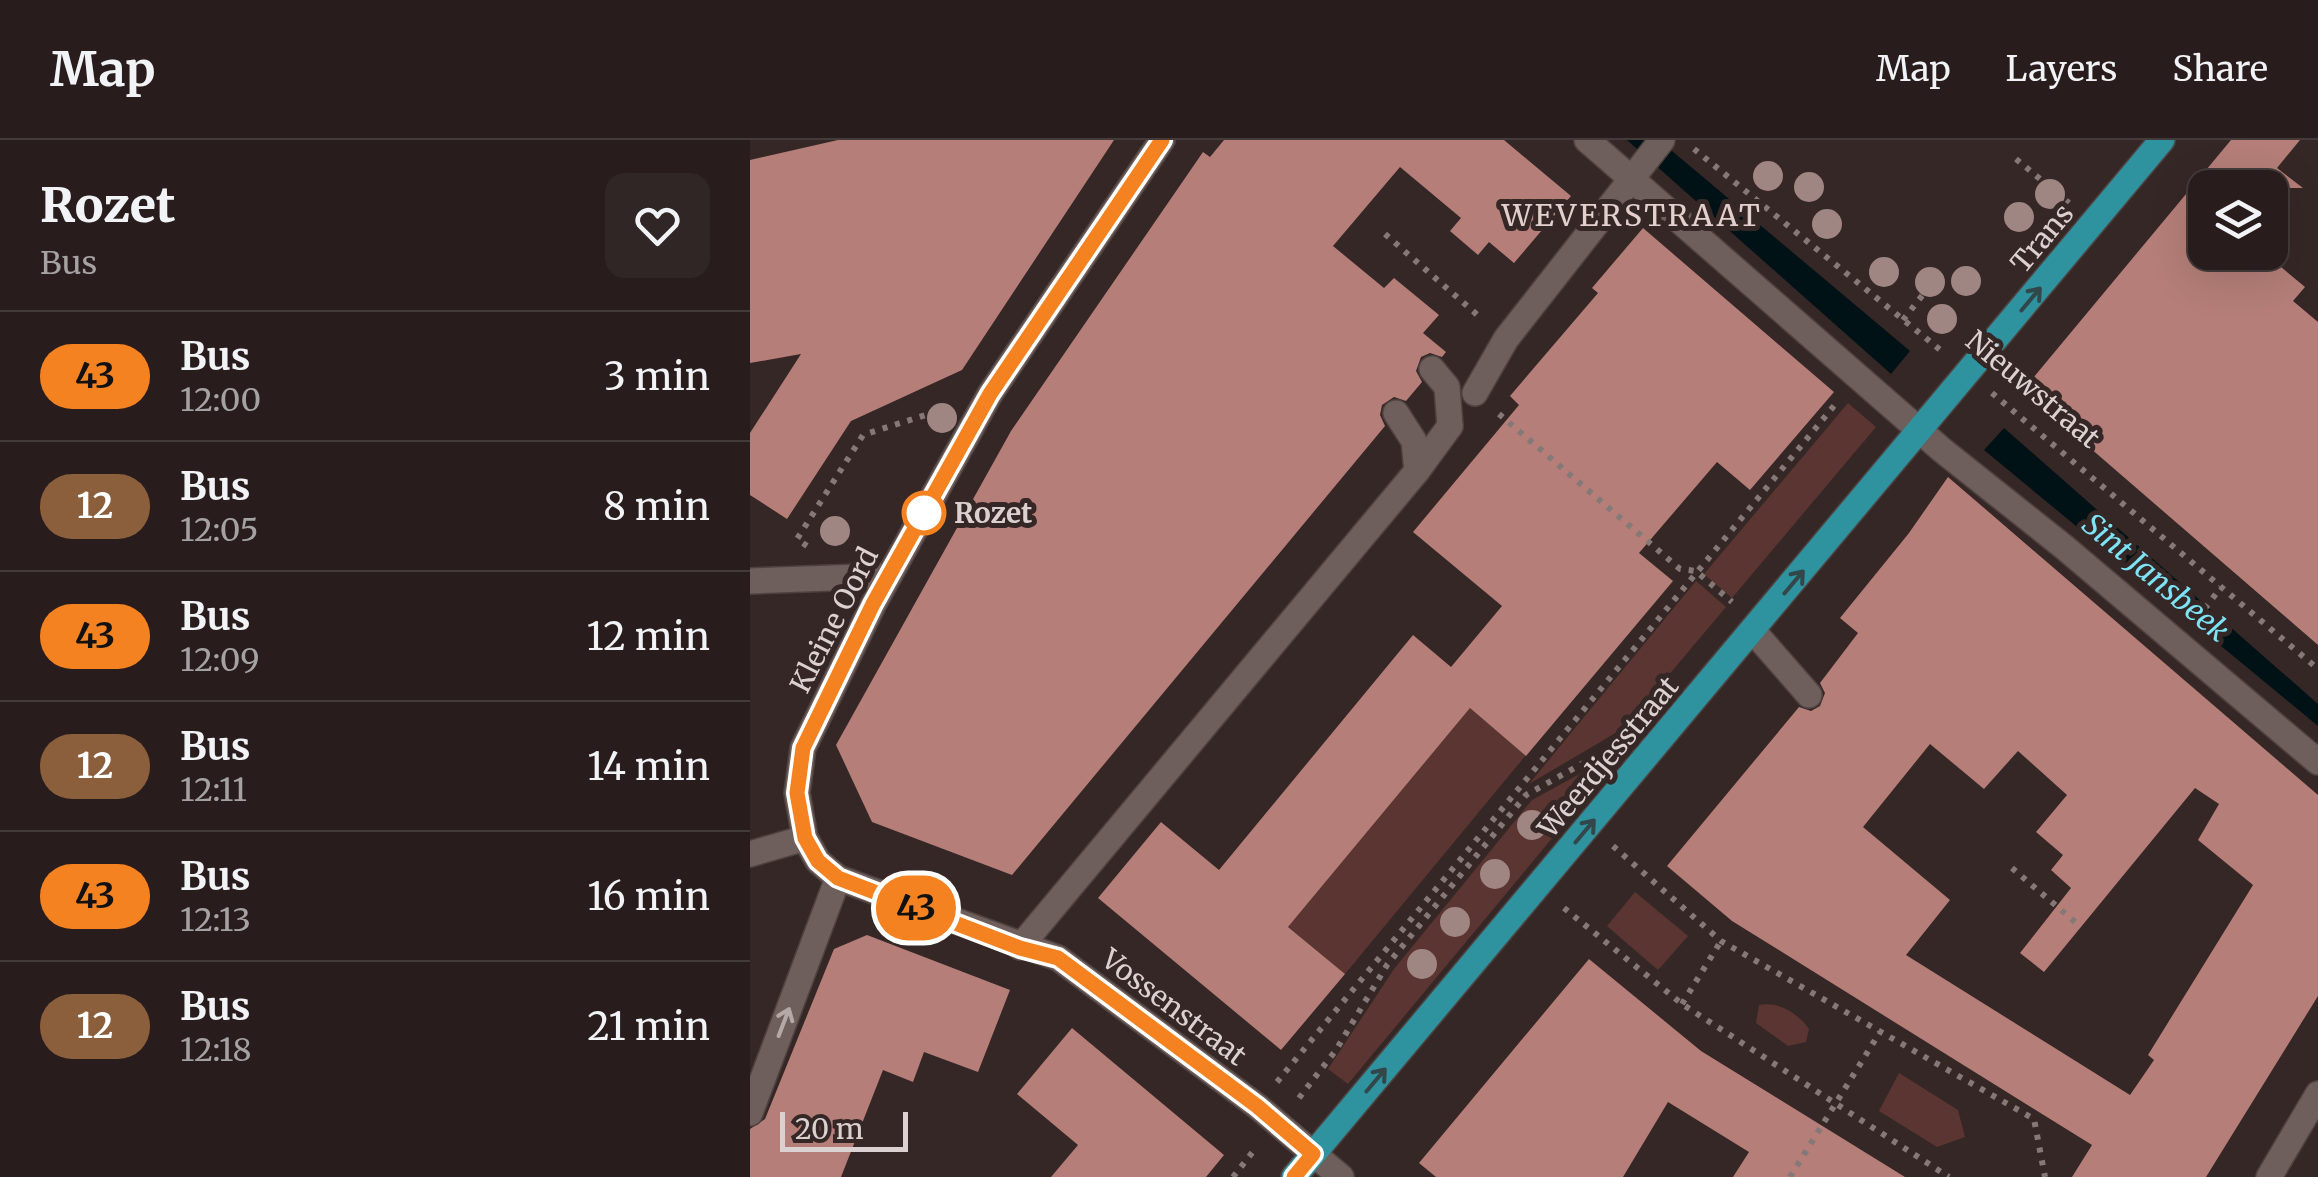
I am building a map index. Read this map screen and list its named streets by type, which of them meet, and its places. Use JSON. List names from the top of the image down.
{
  "streets": {
    "main road": ["Trans", "Weerdjesstraat"],
    "street": ["Kleine Oord", "Vossenstraat"],
    "path": ["Nieuwstraat"]
  },
  "crossings": [
    ["Trans", "Nieuwstraat"],
    ["Trans", "Weerdjesstraat"],
    ["Nieuwstraat", "Weerdjesstraat"],
    ["Weerdjesstraat", "Vossenstraat"]
  ],
  "one_way": ["Trans", "Weerdjesstraat"],
  "districts": ["WEVERSTRAAT"],
  "water": ["Sint Jansbeek"],
  "places": ["Rozet"],
  "lines": ["bus line 43"],
  "scale_bar": "20 m",
  "page": {
    "header": "Map",
    "nav": ["Map", "Layers", "Share"],
    "heading": ["Rozet", "Bus"],
    "on_map": "43",
    "list": [
      {
        "mark": "43",
        "name": "Bus",
        "note": "12:00",
        "value": "3 min"
      },
      {
        "mark": "12",
        "name": "Bus",
        "note": "12:05",
        "value": "8 min"
      },
      {
        "mark": "43",
        "name": "Bus",
        "note": "12:09",
        "value": "12 min"
      },
      {
        "mark": "12",
        "name": "Bus",
        "note": "12:11",
        "value": "14 min"
      },
      {
        "mark": "43",
        "name": "Bus",
        "note": "12:13",
        "value": "16 min"
      },
      {
        "mark": "12",
        "name": "Bus",
        "note": "12:18",
        "value": "21 min"
      }
    ],
    "scale": "20 m"
  }
}
